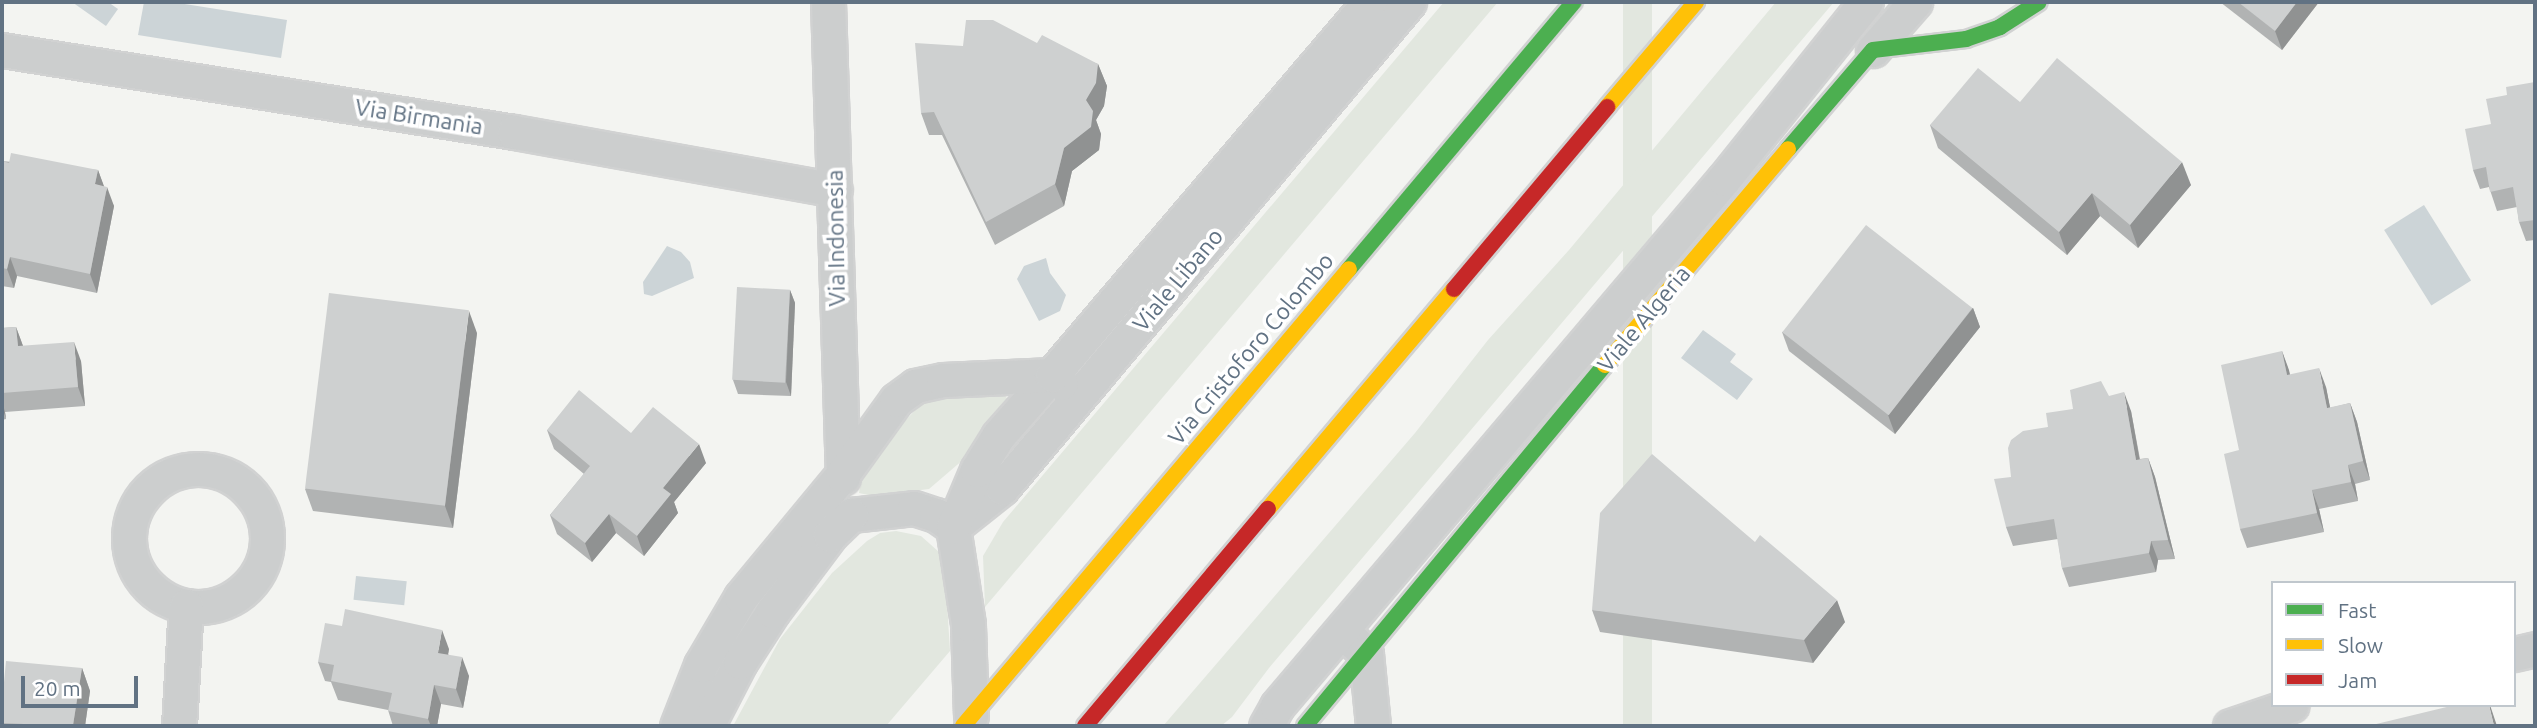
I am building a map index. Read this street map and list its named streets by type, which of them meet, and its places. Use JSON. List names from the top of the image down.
{
  "streets": {
    "main road": ["Viale Algeria", "Via Cristoforo Colombo"],
    "street": ["Via Birmania", "Via Indonesia", "Viale Libano"]
  },
  "crossings": [
    ["Via Birmania", "Via Indonesia"]
  ],
  "legend": ["Fast", "Slow", "Jam"],
  "scale_bar": "20 m"
}
